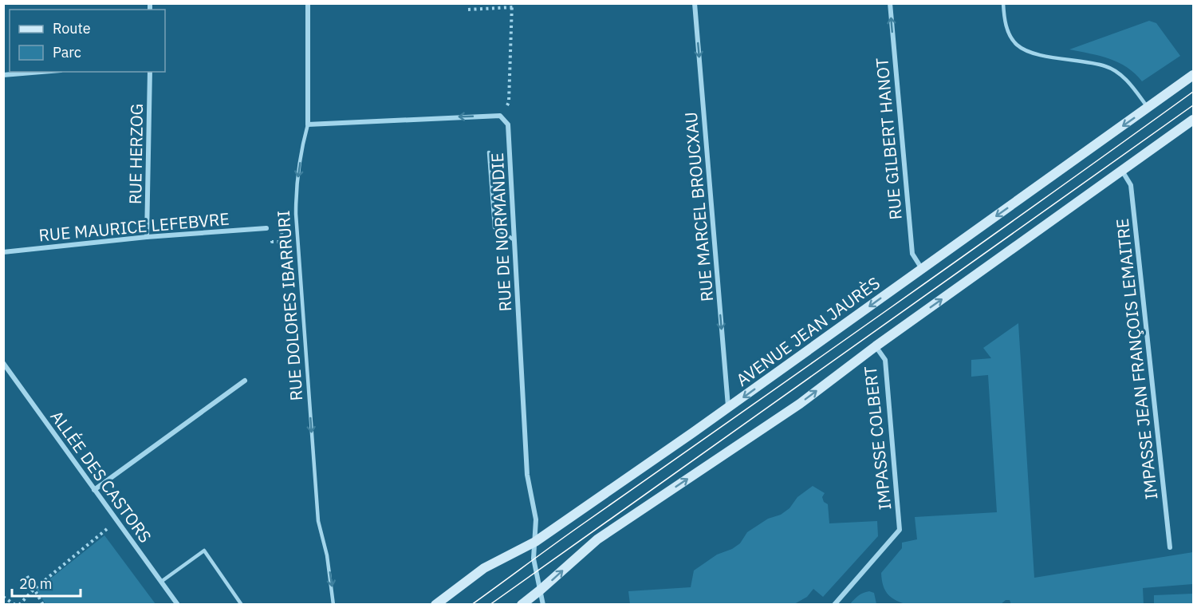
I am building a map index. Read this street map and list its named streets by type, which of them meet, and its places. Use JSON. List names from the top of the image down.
{
  "streets": {
    "street": [
      "RUE GILBERT HANOT",
      "RUE HERZOG",
      "RUE MARCEL BROUCXAU",
      "RUE MAURICE LEFEBVRE",
      "RUE DE NORMANDIE",
      "RUE DOLORES IBARRURI",
      "AVENUE JEAN JAURÈS",
      "IMPASSE JEAN FRANÇOIS LEMAITRE",
      "IMPASSE COLBERT",
      "ALLÉE DES CASTORS"
    ]
  },
  "crossings": [
    ["RUE GILBERT HANOT", "AVENUE JEAN JAURÈS"],
    ["RUE HERZOG", "RUE MAURICE LEFEBVRE"],
    ["RUE MARCEL BROUCXAU", "AVENUE JEAN JAURÈS"],
    ["RUE DE NORMANDIE", "AVENUE JEAN JAURÈS"]
  ],
  "one_way": ["RUE GILBERT HANOT", "RUE MARCEL BROUCXAU", "RUE DOLORES IBARRURI"],
  "legend": ["Route", "Parc"],
  "scale_bar": "20 m"
}
